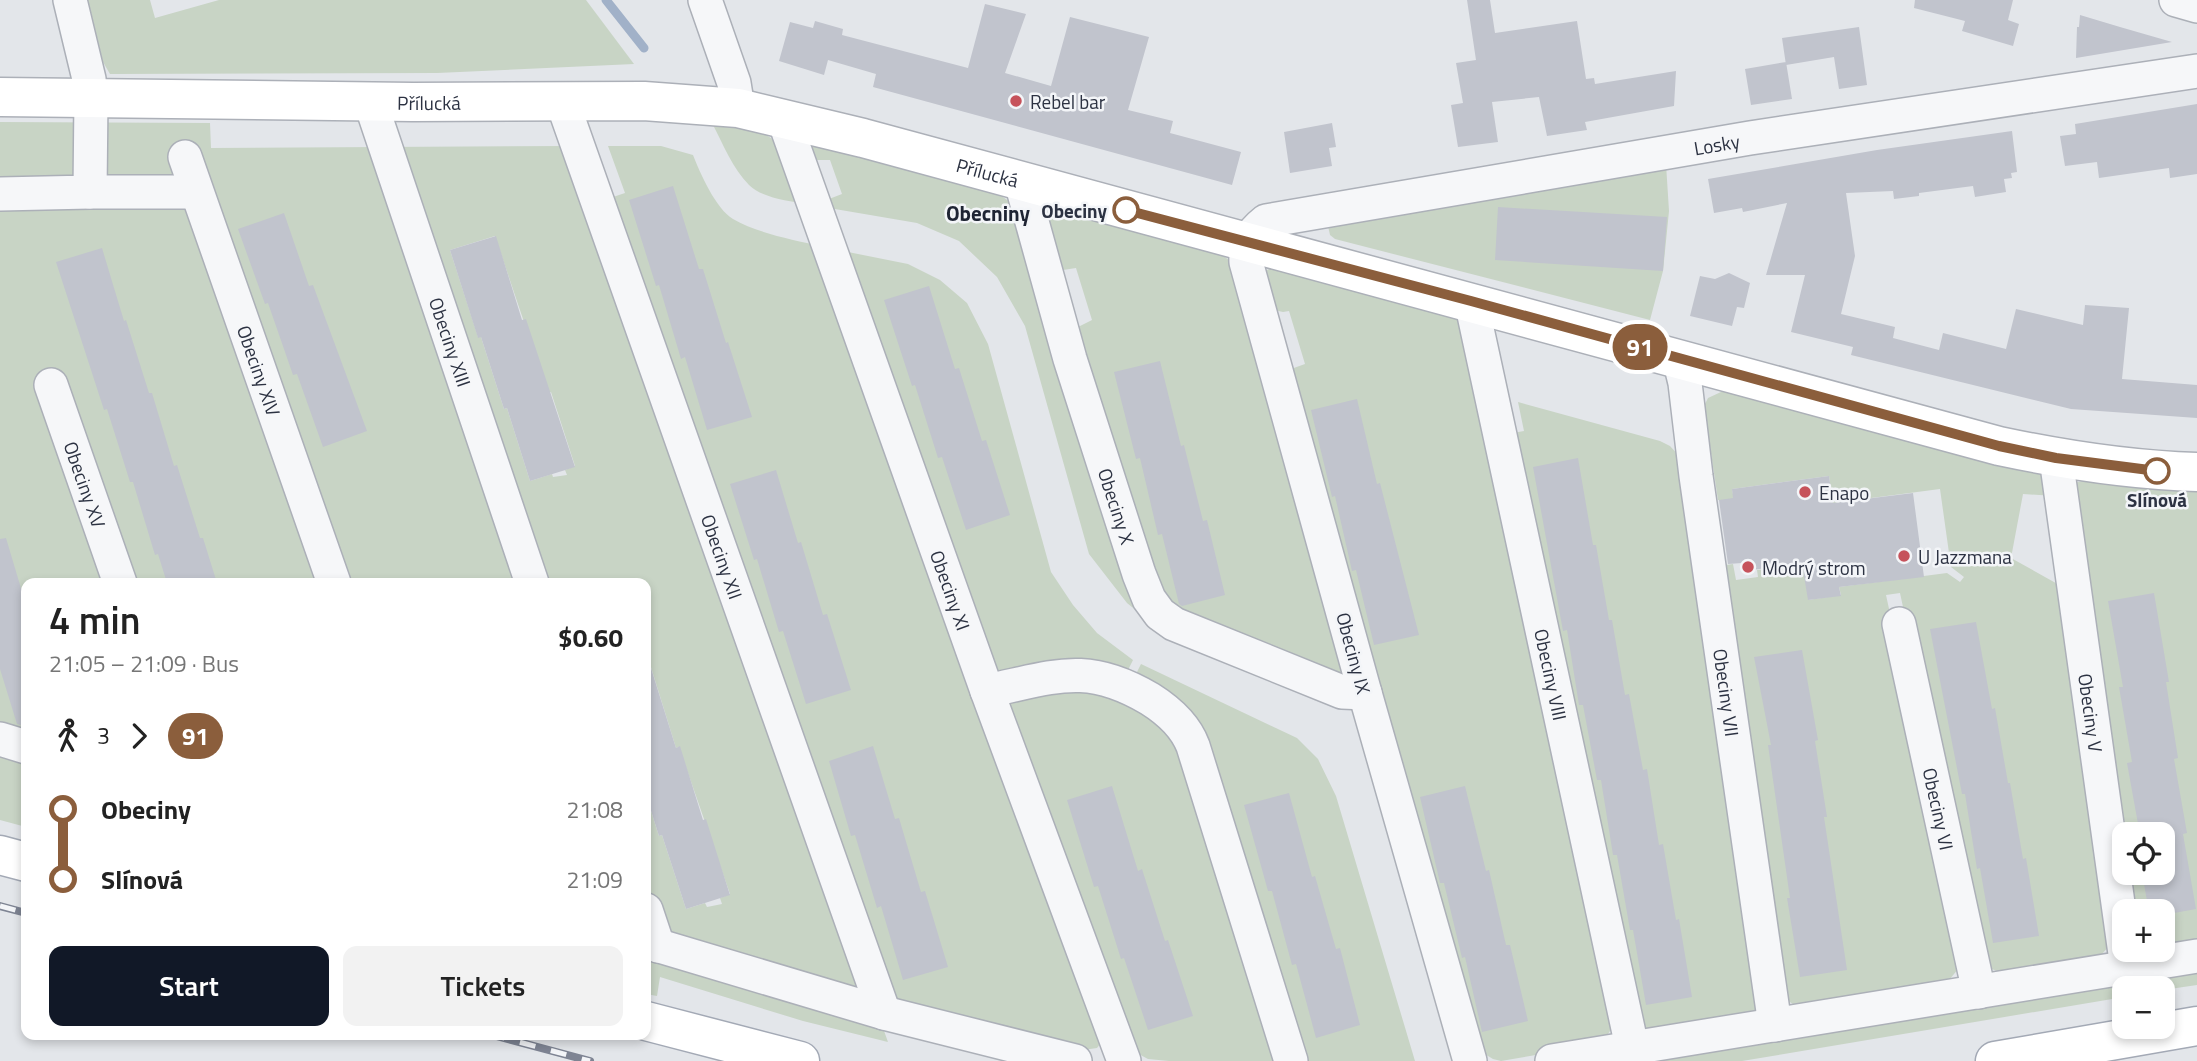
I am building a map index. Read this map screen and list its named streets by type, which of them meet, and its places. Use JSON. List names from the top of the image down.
{
  "streets": {
    "street": [
      "Přílucká",
      "Losky",
      "Obeciny XIII",
      "Obeciny XIV",
      "Obeciny XV",
      "Obeciny X",
      "Obeciny XII",
      "Obeciny XI",
      "Obeciny IX",
      "Obeciny VIII",
      "Obeciny VII",
      "Obeciny V",
      "Obeciny VI"
    ]
  },
  "crossings": [
    ["Přílucká", "Losky"],
    ["Přílucká", "Obeciny XIII"],
    ["Přílucká", "Obeciny X"],
    ["Přílucká", "Obeciny XII"],
    ["Přílucká", "Obeciny XI"],
    ["Přílucká", "Obeciny IX"],
    ["Přílucká", "Obeciny VIII"],
    ["Přílucká", "Obeciny VII"],
    ["Přílucká", "Obeciny V"],
    ["Losky", "Obeciny IX"],
    ["Obeciny X", "Obeciny IX"]
  ],
  "districts": ["Obecniny"],
  "places": [
    "Rebel bar",
    "Obeciny",
    "Slínová",
    "Enapo",
    "U Jazzmana",
    "Modrý strom"
  ],
  "lines": ["bus line 91"],
  "page": {
    "on_map": "91",
    "heading": ["4 min", "21:05 – 21:09 · Bus", "$0.60"],
    "legs": ["3", "91"],
    "list": [
      {
        "name": "Obeciny",
        "value": "21:08"
      },
      {
        "name": "Slínová",
        "value": "21:09"
      }
    ],
    "map_buttons": ["+", "−"],
    "buttons": ["Start", "Tickets"]
  }
}
